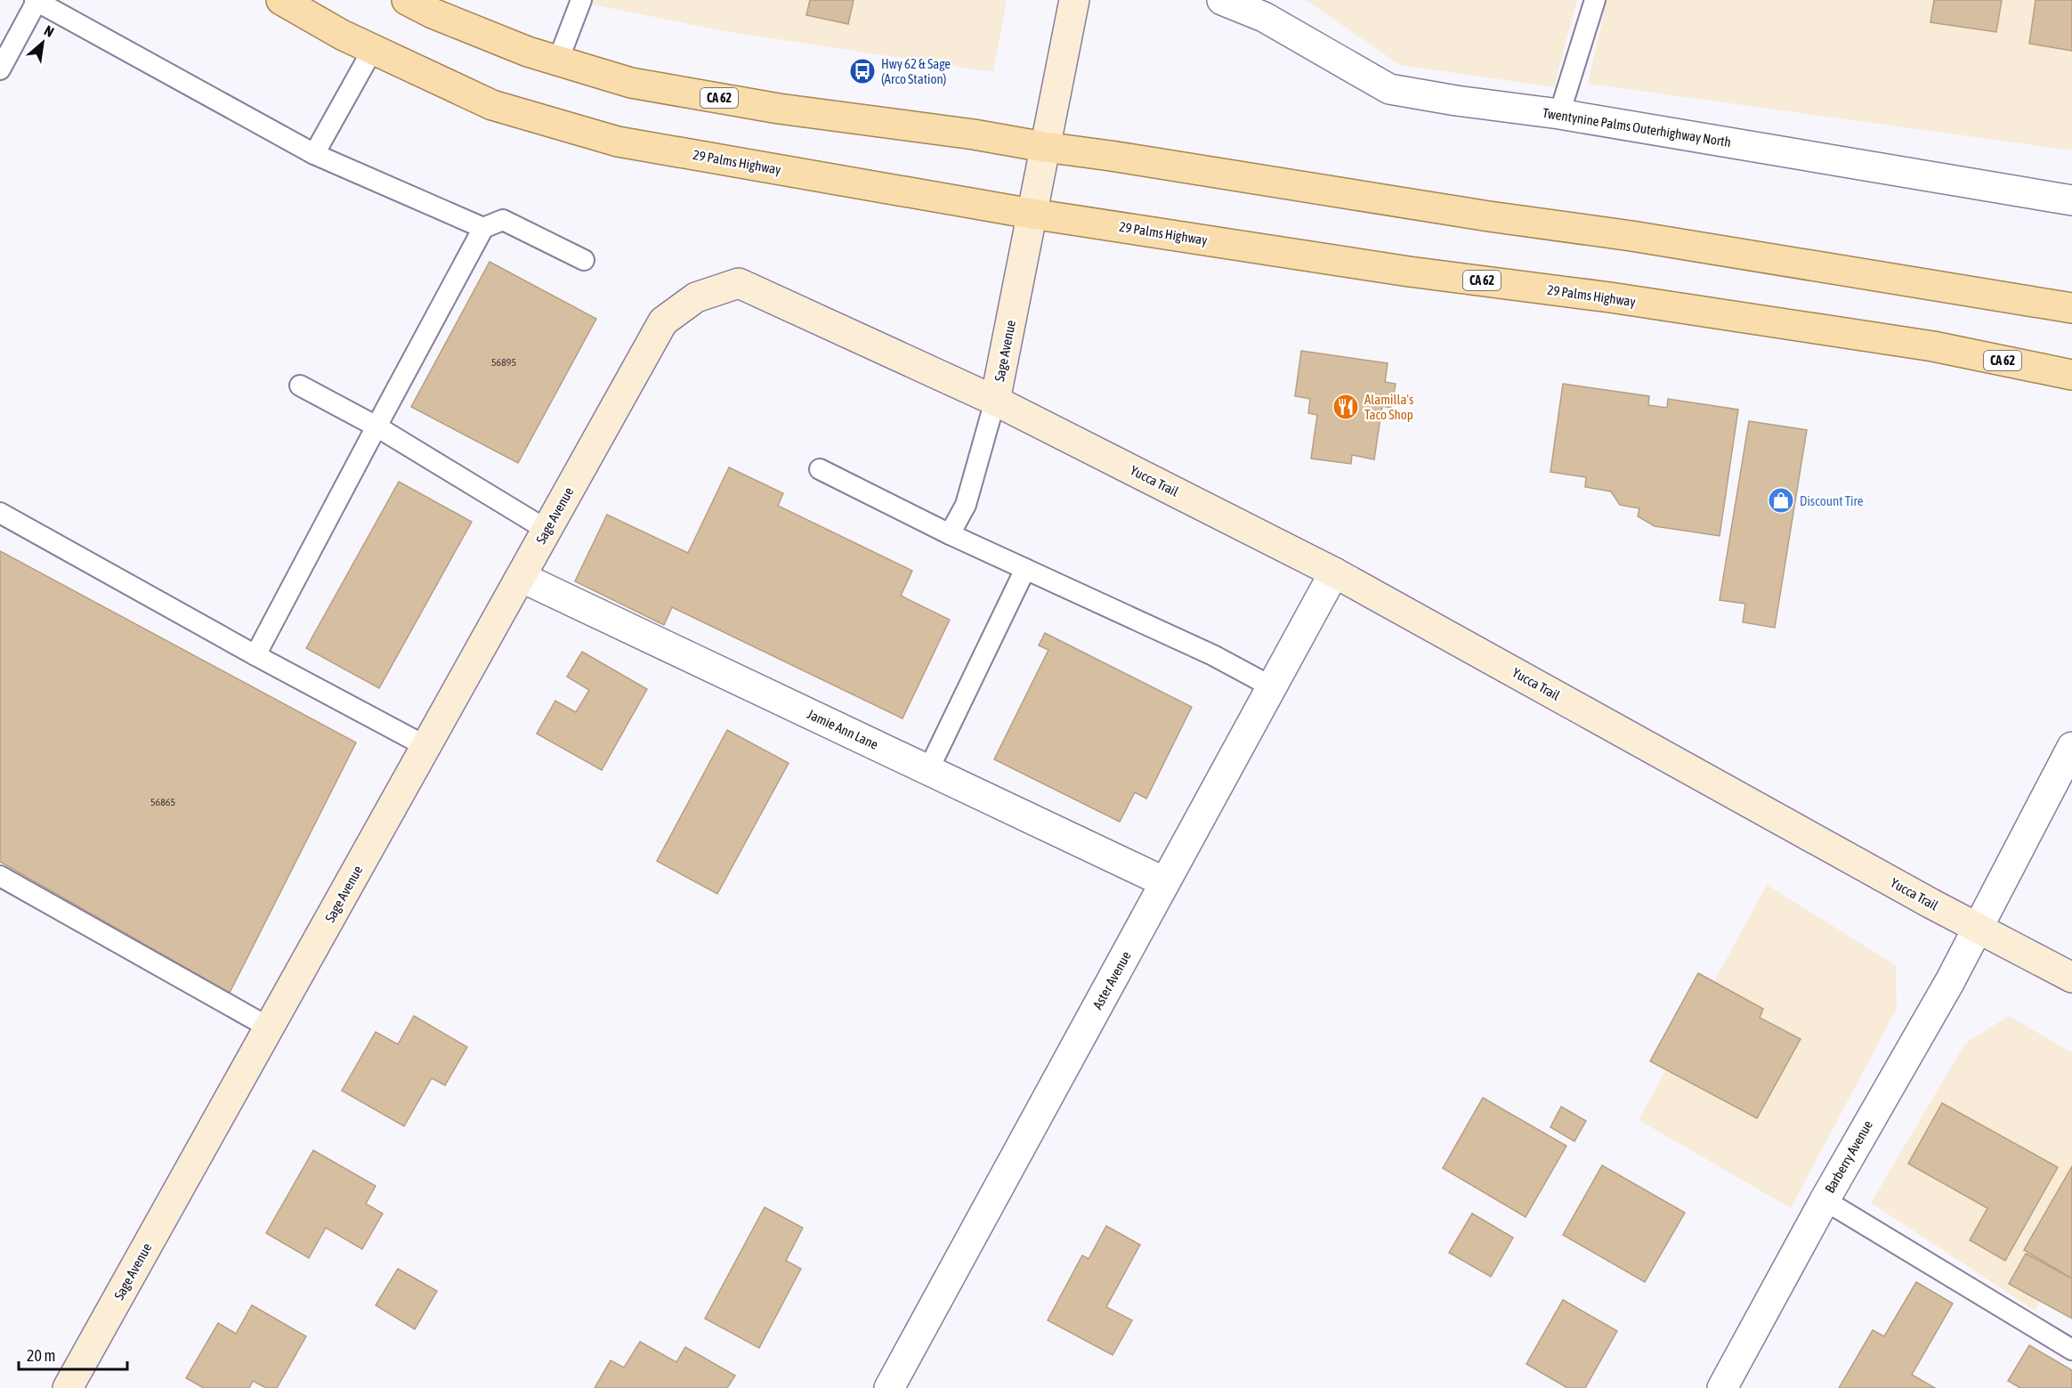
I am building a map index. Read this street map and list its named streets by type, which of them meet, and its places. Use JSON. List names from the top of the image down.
{
  "streets": {
    "main road": ["CA 62", "29 Palms Highway"],
    "street": [
      "Twentynine Palms Outerhighway North",
      "Sage Avenue",
      "Yucca Trail",
      "Jamie Ann Lane",
      "Aster Avenue",
      "Barberry Avenue"
    ]
  },
  "crossings": [
    ["CA 62", "Sage Avenue"],
    ["29 Palms Highway", "Sage Avenue"],
    ["Sage Avenue", "Yucca Trail"],
    ["Sage Avenue", "Jamie Ann Lane"],
    ["Yucca Trail", "Aster Avenue"],
    ["Yucca Trail", "Barberry Avenue"],
    ["Jamie Ann Lane", "Aster Avenue"]
  ],
  "places": {
    "bus stop": ["Hwy 62 & Sage (Arco Station)"],
    "restaurant": ["Alamilla's Taco Shop"],
    "shop": ["Discount Tire"]
  },
  "house_numbers": ["56895", "56865"],
  "scale_bar": "20 m",
  "north": "top right"
}
